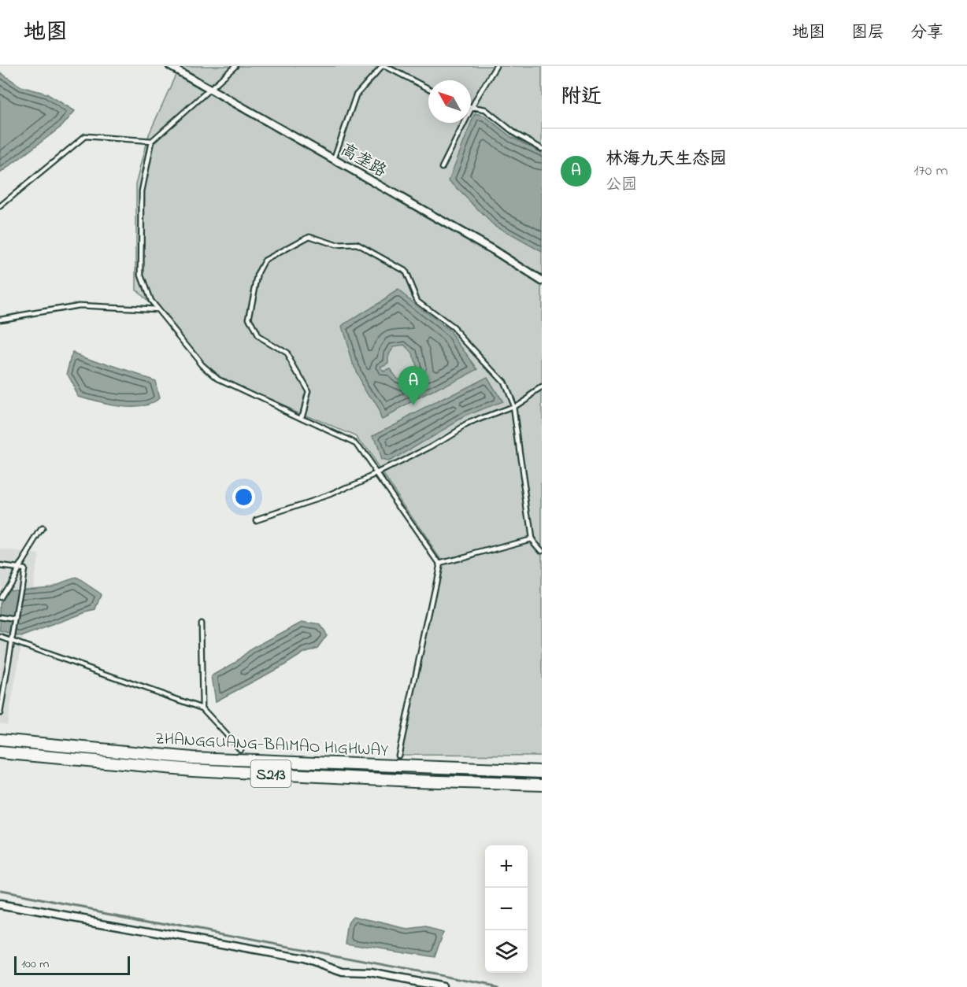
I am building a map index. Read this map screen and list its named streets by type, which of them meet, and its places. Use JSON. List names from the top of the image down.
{
  "streets": {
    "highway": ["ZHANGGUANG-BAIMAO HIGHWAY", "S213"],
    "street": ["高垄路"]
  },
  "scale_bar": "100 m",
  "north": "top left",
  "page": {
    "header": "地图",
    "nav": ["地图", "图层", "分享"],
    "heading": "附近",
    "list": [
      {
        "mark": "A",
        "name": "林海九天生态园",
        "note": "公园",
        "value": "170 m"
      }
    ],
    "pins": "A",
    "map_buttons": ["+", "−"],
    "scale": "100 m"
  }
}
